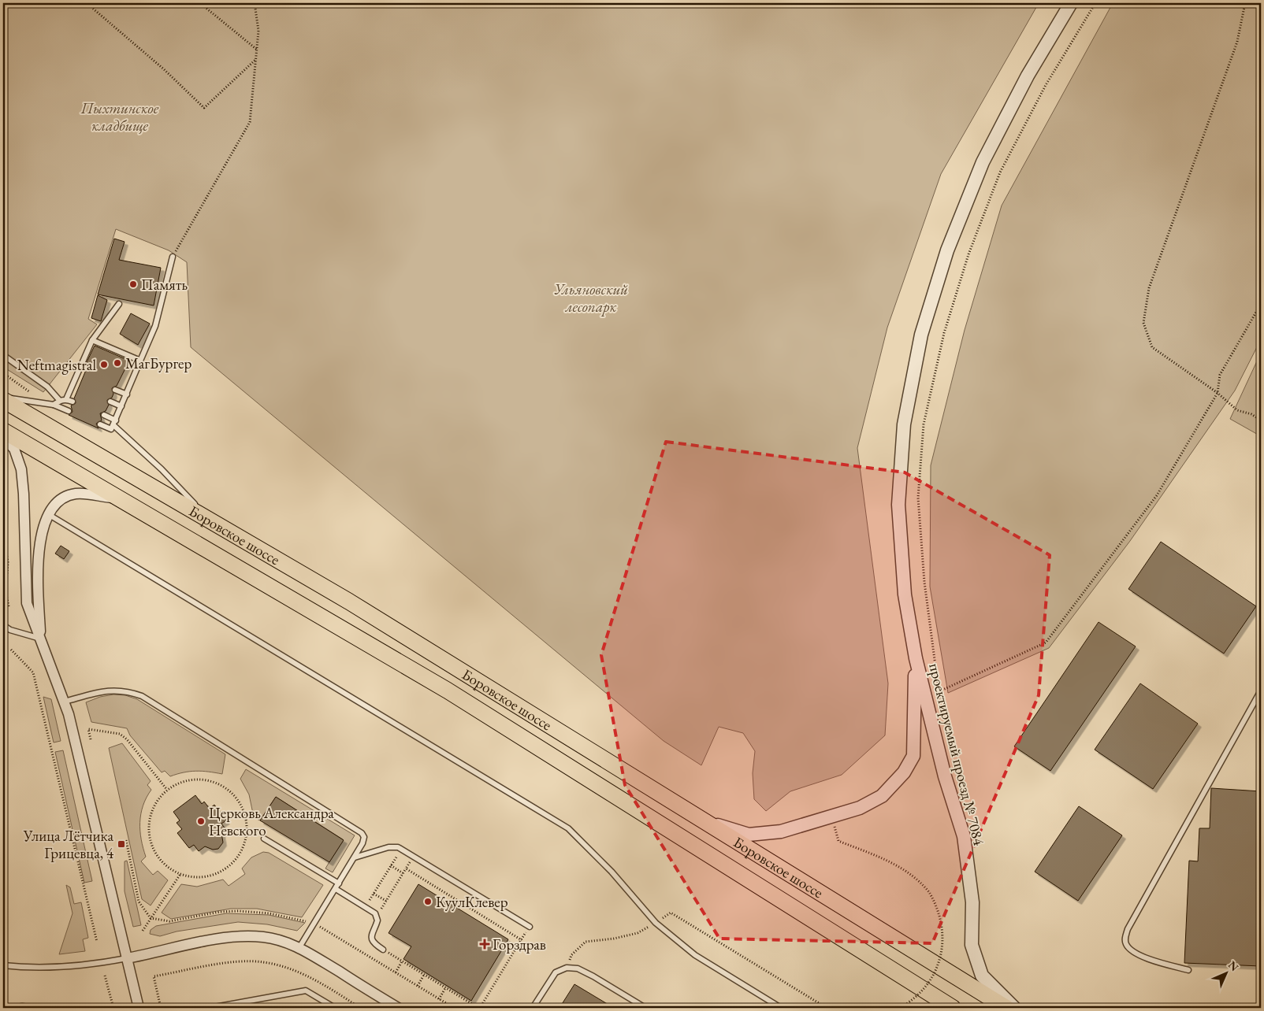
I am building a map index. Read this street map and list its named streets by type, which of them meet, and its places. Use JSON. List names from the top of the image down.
{
  "streets": {
    "main road": ["Боровское шоссе"],
    "street": ["проектируемый проезд № 7084"]
  },
  "crossings": [
    ["Боровское шоссе", "проектируемый проезд № 7084"]
  ],
  "parks": ["Пыхтинское кладбище", "Ульяновский лесопарк"],
  "places": {
    "other": [
      "Память",
      "МагБургер",
      "Neftmagistral",
      "Церковь Александра Невского",
      "КуулКлевер"
    ],
    "transit": ["Улица Лётчика Грицевца, 4"],
    "health": ["Горздрав"]
  },
  "north": "top right"
}
